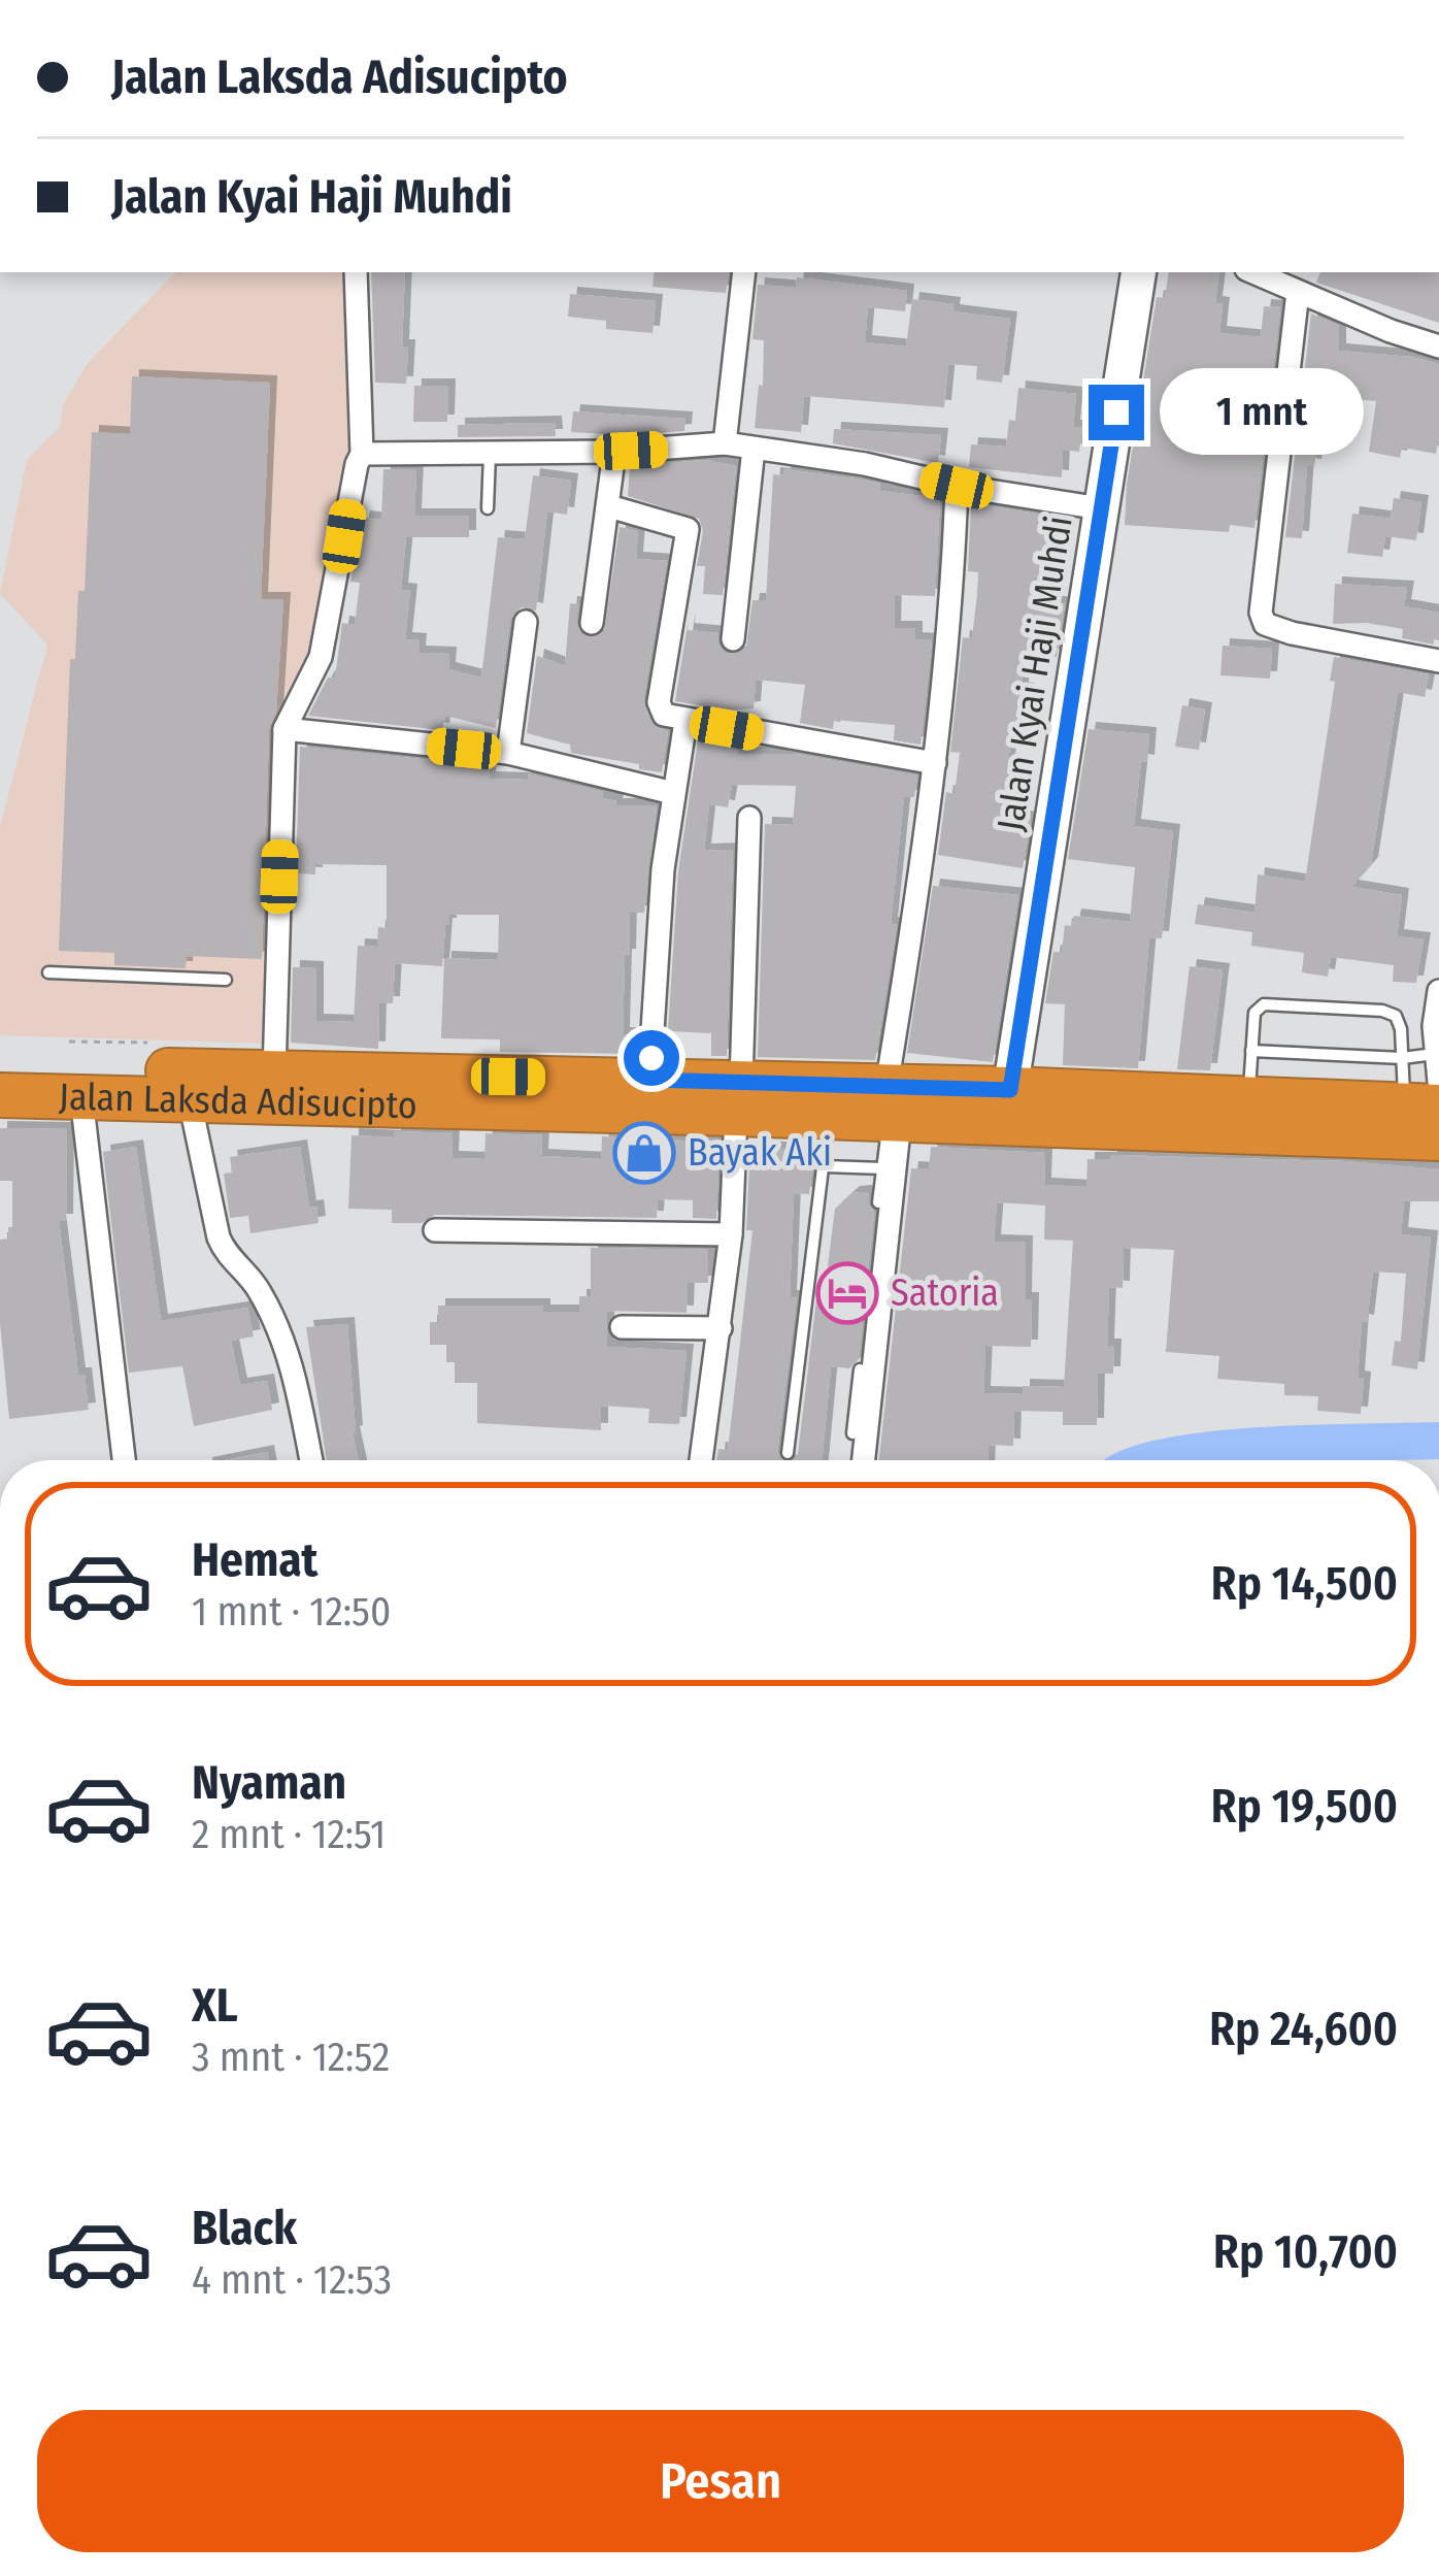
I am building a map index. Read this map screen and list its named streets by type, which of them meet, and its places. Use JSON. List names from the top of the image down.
{
  "streets": {
    "highway": ["Jalan Laksda Adisucipto"],
    "street": ["Jalan Kyai Haji Muhdi"]
  },
  "crossings": [
    ["Jalan Kyai Haji Muhdi", "Jalan Laksda Adisucipto"]
  ],
  "places": {
    "shop": ["Bayak Aki"],
    "hotel": ["Satoria"]
  },
  "page": {
    "banner": ["Jalan Laksda Adisucipto", "Jalan Kyai Haji Muhdi"],
    "bubble": "1 mnt",
    "list": [
      {
        "name": "Hemat",
        "note": "1 mnt · 12:50",
        "value": "Rp 14,500"
      },
      {
        "name": "Nyaman",
        "note": "2 mnt · 12:51",
        "value": "Rp 19,500"
      },
      {
        "name": "XL",
        "note": "3 mnt · 12:52",
        "value": "Rp 24,600"
      },
      {
        "name": "Black",
        "note": "4 mnt · 12:53",
        "value": "Rp 10,700"
      }
    ],
    "buttons": "Pesan"
  }
}
